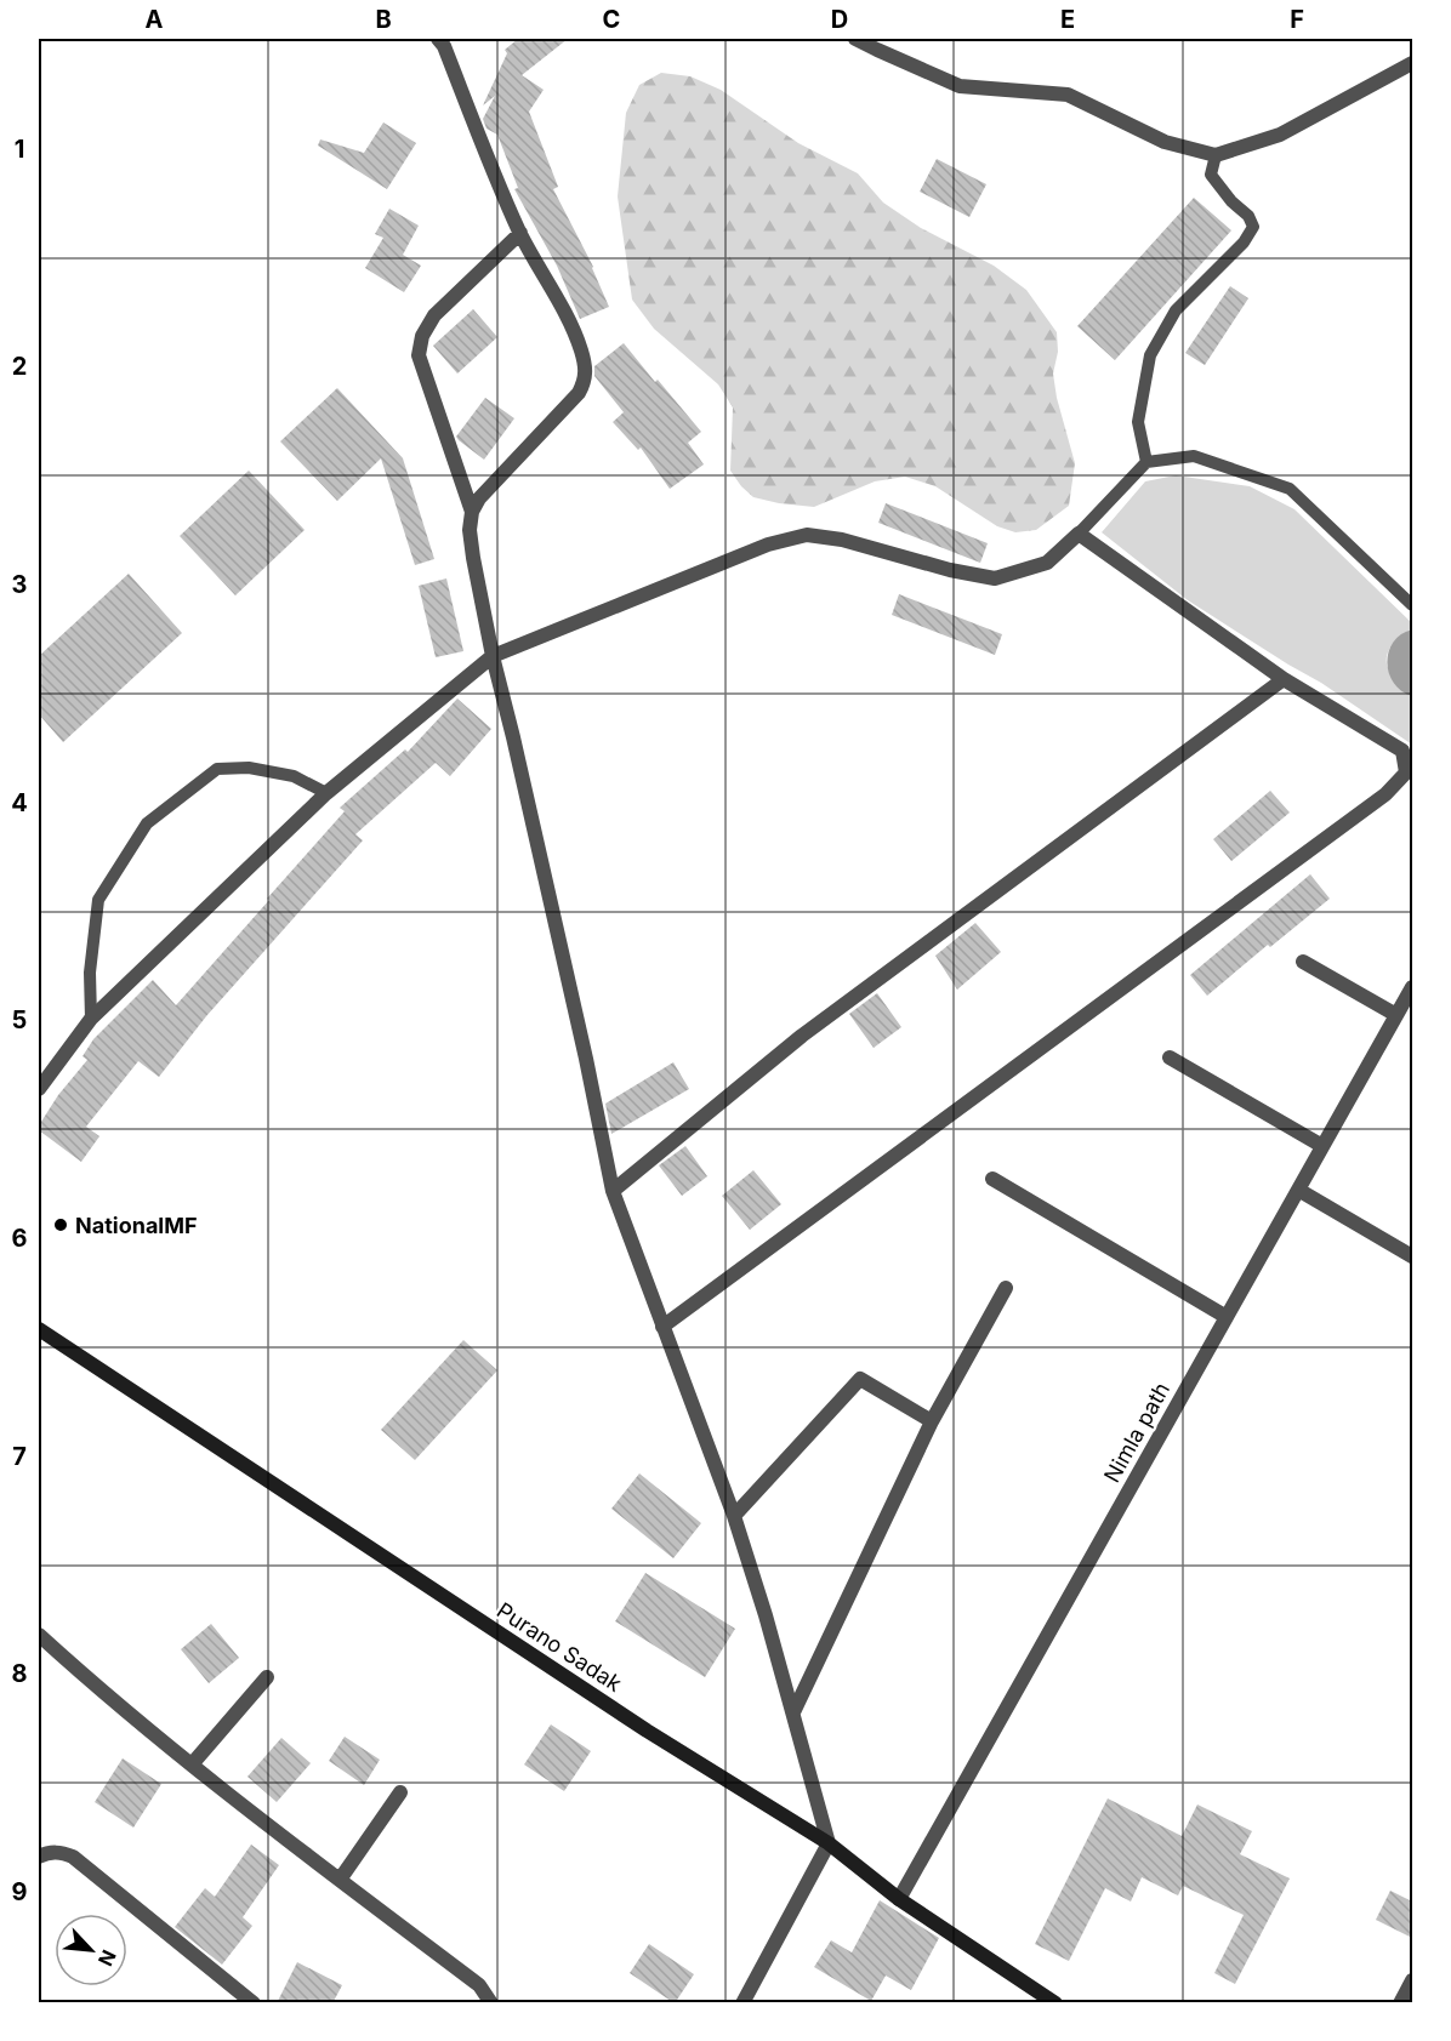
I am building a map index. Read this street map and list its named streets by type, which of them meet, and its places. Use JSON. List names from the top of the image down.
{
  "streets": {
    "main road": ["Purano Sadak"],
    "street": ["Nimla path"]
  },
  "crossings": [
    ["Nimla path", "Purano Sadak"]
  ],
  "places": ["NationalMF"],
  "north": "bottom right",
  "grid": {
    "columns": [
      "A",
      "B",
      "C",
      "D",
      "E",
      "F"
    ],
    "rows": [
      "1",
      "2",
      "3",
      "4",
      "5",
      "6",
      "7",
      "8",
      "9"
    ]
  }
}
